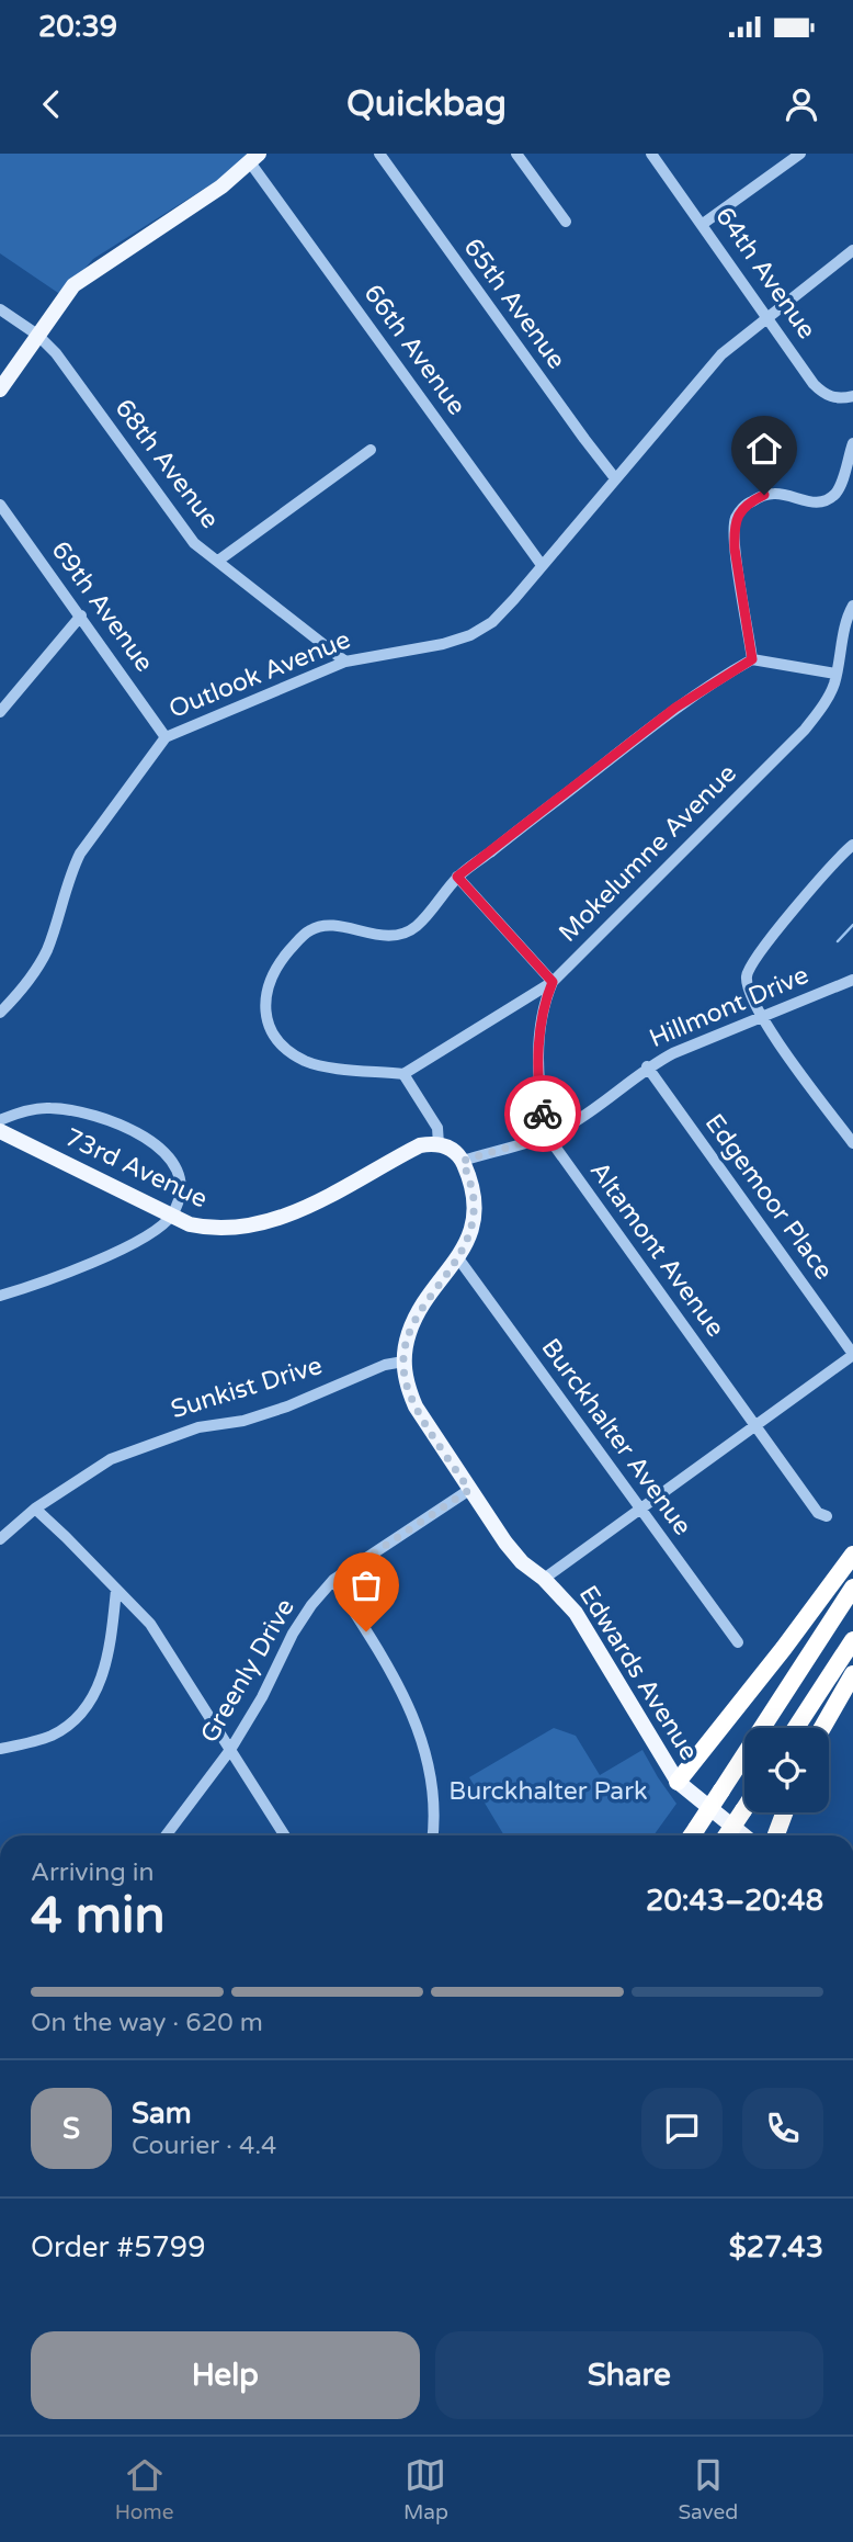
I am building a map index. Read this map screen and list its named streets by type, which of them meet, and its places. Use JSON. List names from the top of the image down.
{
  "streets": {
    "main road": ["73rd Avenue", "Edwards Avenue"],
    "street": [
      "64th Avenue",
      "65th Avenue",
      "66th Avenue",
      "68th Avenue",
      "69th Avenue",
      "Outlook Avenue",
      "Mokelumne Avenue",
      "Hillmont Drive",
      "Edgemoor Place",
      "Altamont Avenue",
      "Sunkist Drive",
      "Burckhalter Avenue",
      "Greenly Drive"
    ]
  },
  "crossings": [
    ["64th Avenue", "Outlook Avenue"],
    ["65th Avenue", "Outlook Avenue"],
    ["66th Avenue", "Outlook Avenue"],
    ["68th Avenue", "Outlook Avenue"],
    ["69th Avenue", "Outlook Avenue"],
    ["Mokelumne Avenue", "Altamont Avenue"],
    ["Hillmont Drive", "Edgemoor Place"],
    ["Hillmont Drive", "Altamont Avenue"],
    ["Sunkist Drive", "Edwards Avenue"],
    ["Greenly Drive", "Edwards Avenue"]
  ],
  "parks": ["Burckhalter Park"],
  "page": {
    "status": "20:39",
    "header": "Quickbag",
    "heading": ["4 min", "Arriving in", "20:43–20:48"],
    "panel": [
      "Sam",
      "Courier · 4.4",
      "Order #5799",
      "$27.43"
    ],
    "bar": "On the way · 620 m",
    "round": "S",
    "buttons": ["Help", "Share"],
    "tabs": ["Home", "Map", "Saved"]
  }
}
